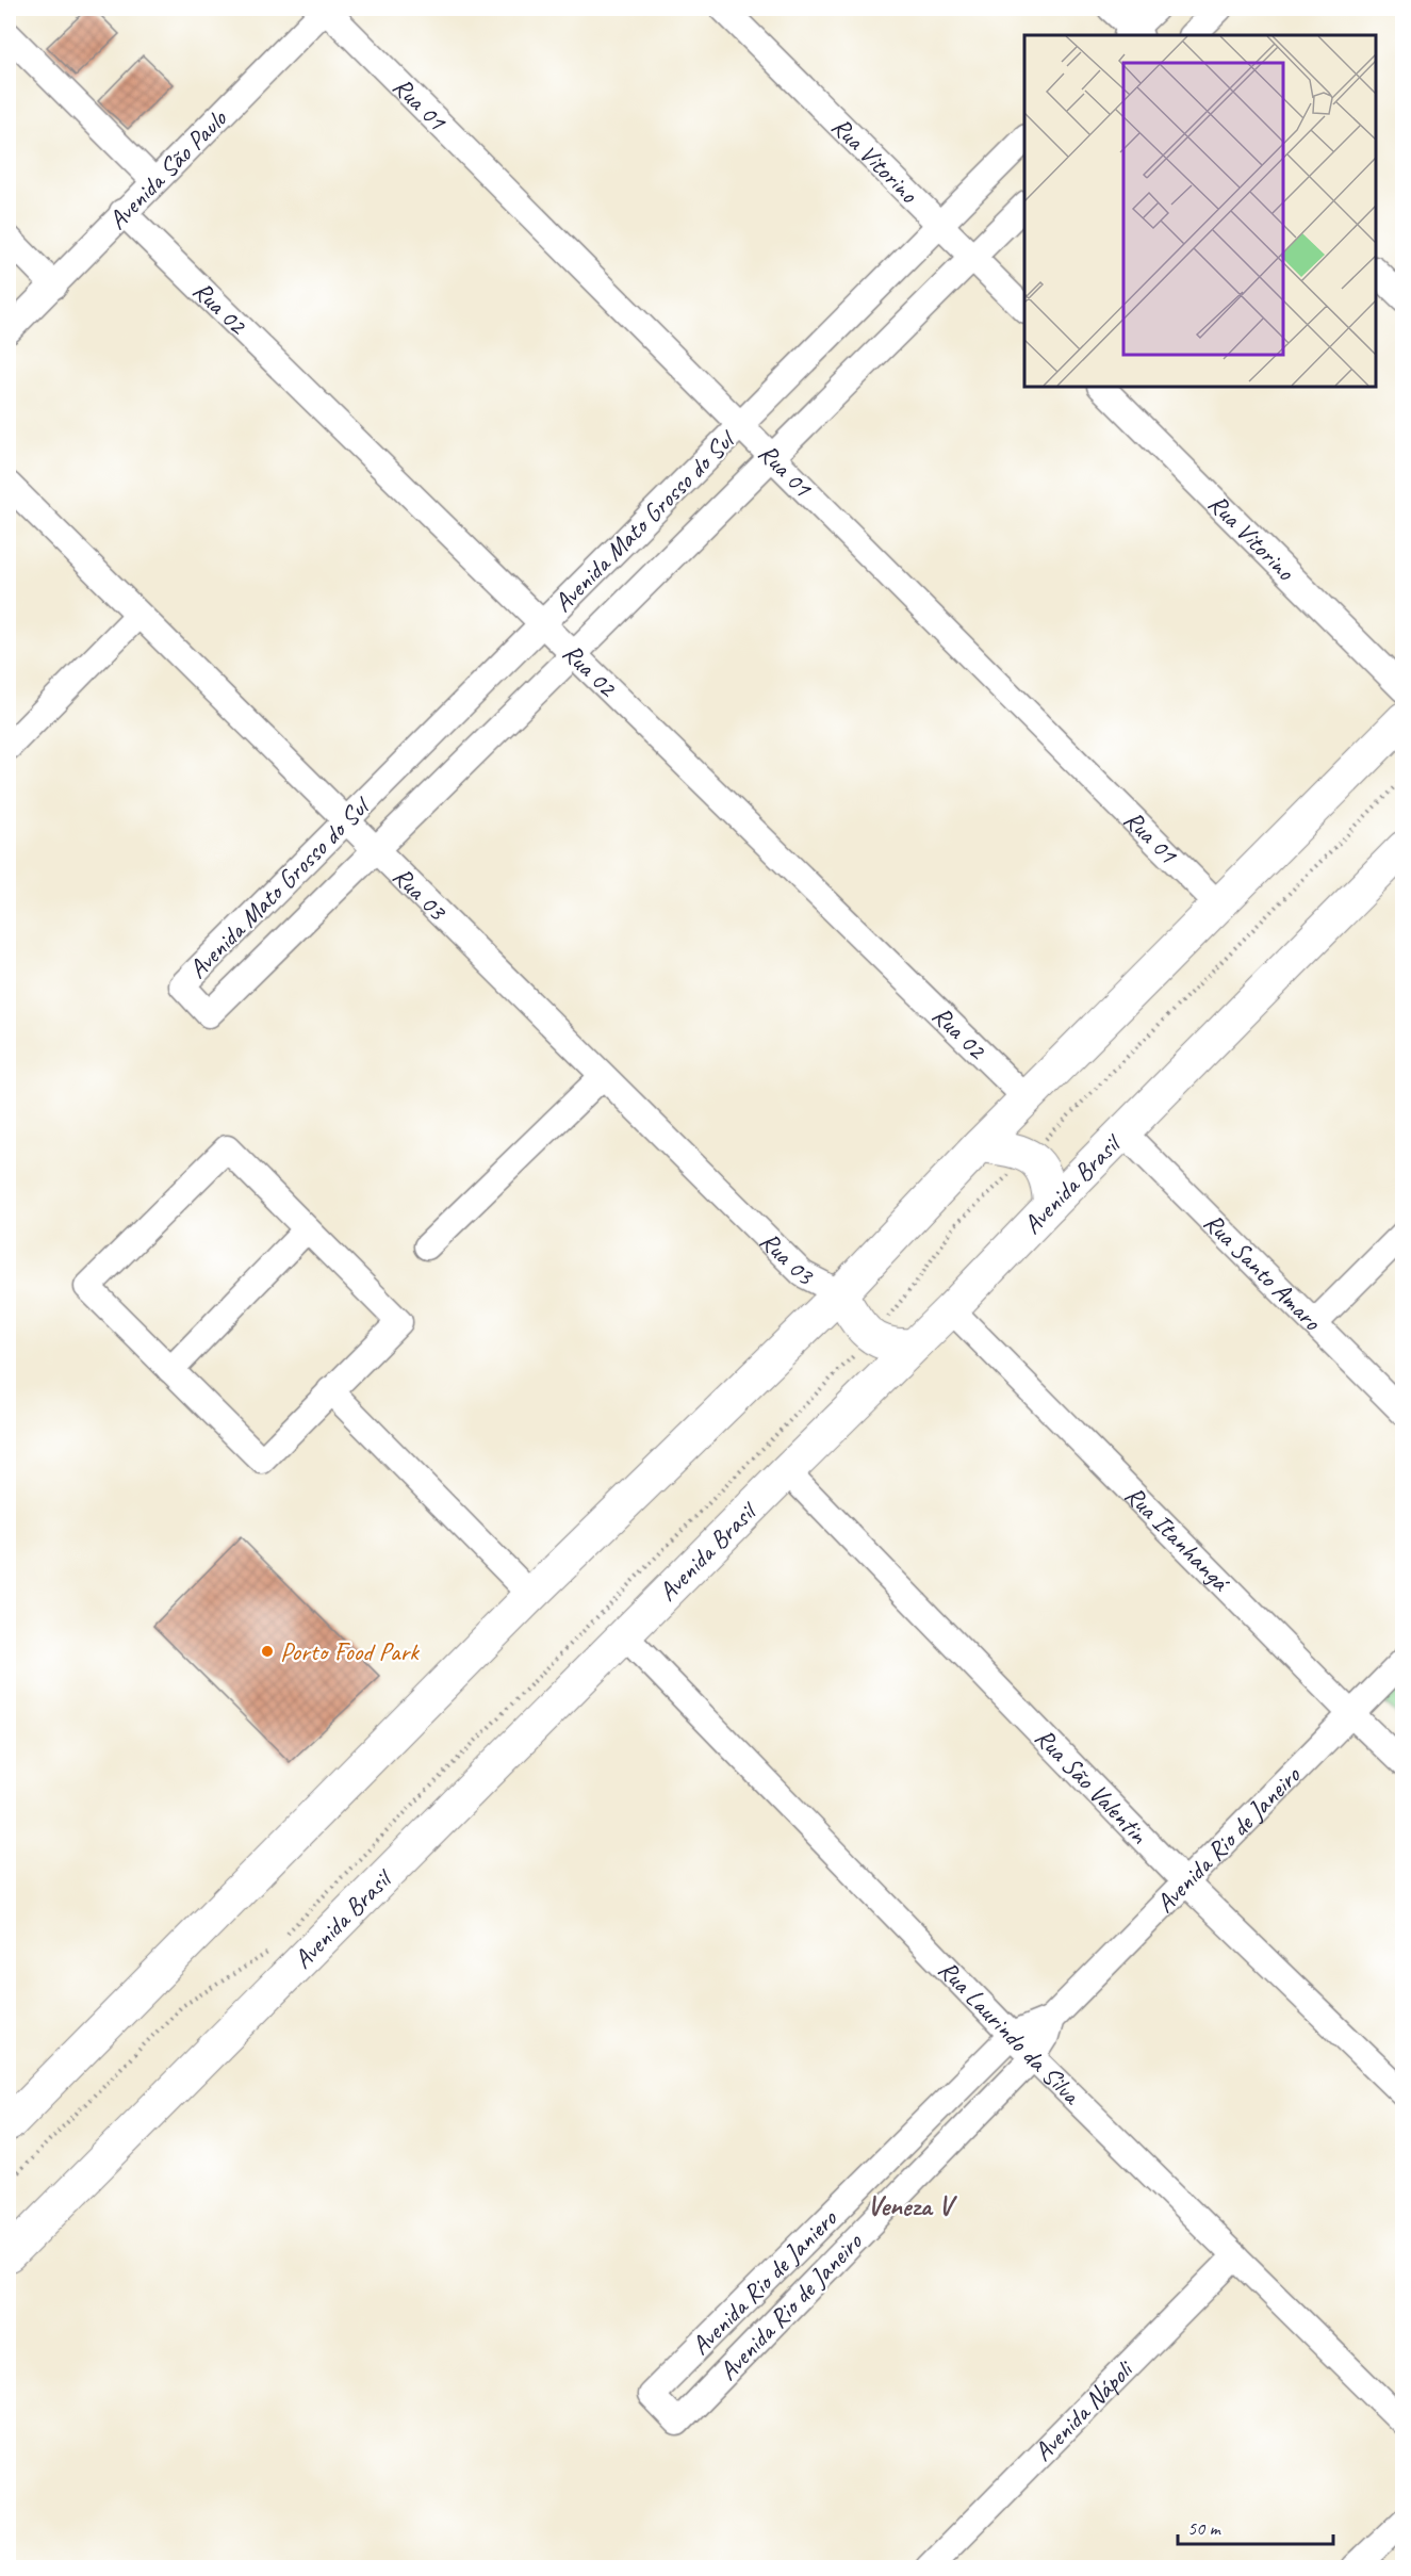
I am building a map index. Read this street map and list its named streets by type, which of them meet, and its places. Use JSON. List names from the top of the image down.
{
  "streets": {
    "main road": ["Avenida Brasil"],
    "street": [
      "Rua 01",
      "Rua Vitorino",
      "Avenida São Paulo",
      "Rua 02",
      "Avenida Mato Grosso do Sul",
      "Rua 03",
      "Rua Santo Amaro",
      "Rua Itanhangá",
      "Rua São Valentin",
      "Avenida Rio de Janeiro",
      "Rua Laurindo da Silva",
      "Avenida Rio de Janiero",
      "Avenida Nápoli"
    ]
  },
  "crossings": [
    ["Rua 01", "Avenida São Paulo"],
    ["Rua 01", "Avenida Mato Grosso do Sul"],
    ["Rua Vitorino", "Avenida Mato Grosso do Sul"],
    ["Avenida São Paulo", "Rua 02"],
    ["Rua 02", "Avenida Mato Grosso do Sul"],
    ["Avenida Mato Grosso do Sul", "Rua 03"],
    ["Avenida Brasil", "Rua Santo Amaro"],
    ["Avenida Brasil", "Rua Itanhangá"],
    ["Avenida Brasil", "Rua São Valentin"],
    ["Avenida Brasil", "Rua Laurindo da Silva"],
    ["Rua Itanhangá", "Avenida Rio de Janeiro"],
    ["Rua São Valentin", "Avenida Rio de Janeiro"],
    ["Avenida Rio de Janeiro", "Rua Laurindo da Silva"],
    ["Avenida Rio de Janeiro", "Avenida Rio de Janiero"],
    ["Rua Laurindo da Silva", "Avenida Rio de Janiero"],
    ["Rua Laurindo da Silva", "Avenida Nápoli"]
  ],
  "districts": ["Veneza V"],
  "places": ["Porto Food Park"],
  "scale_bar": "50 m"
}
